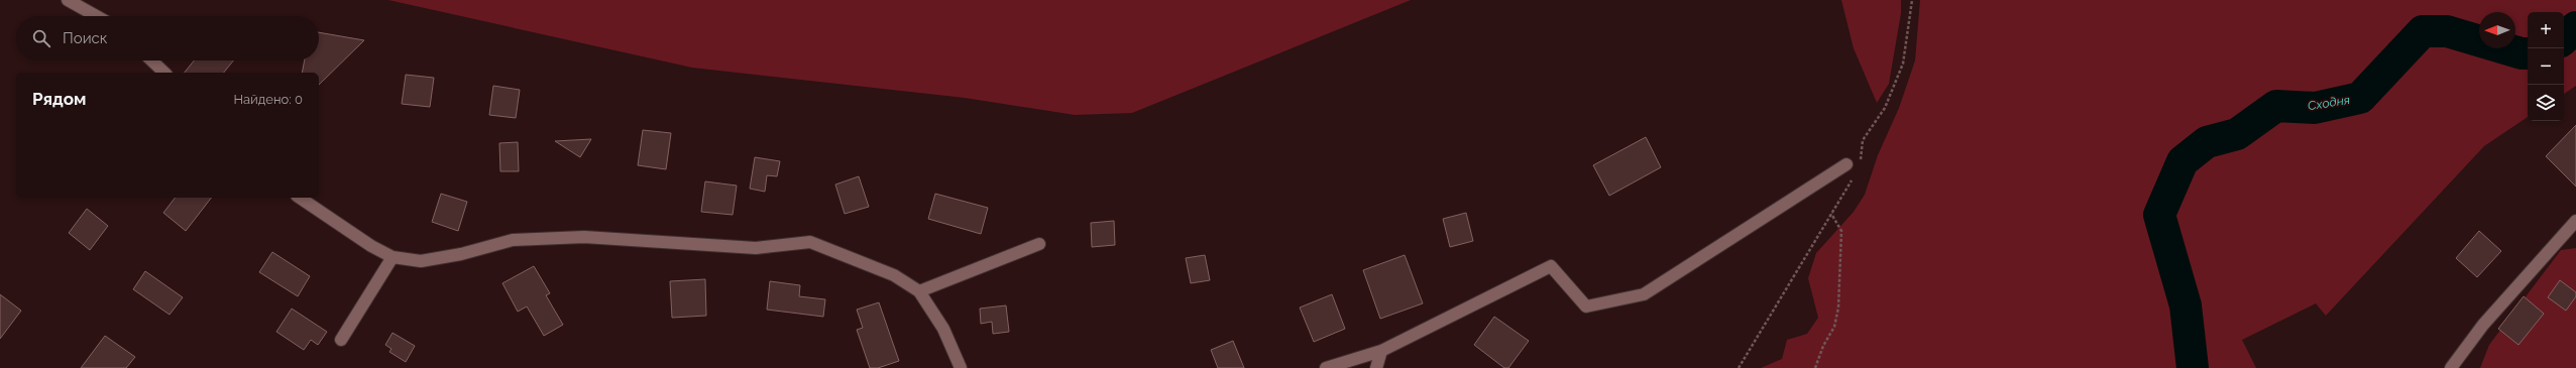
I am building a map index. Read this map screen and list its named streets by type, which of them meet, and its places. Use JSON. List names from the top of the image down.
{
  "water": ["Сходня"],
  "north": "left",
  "page": {
    "map_buttons": ["+", "−"],
    "search": "Поиск",
    "heading": ["Рядом", "Найдено: 0"]
  }
}
